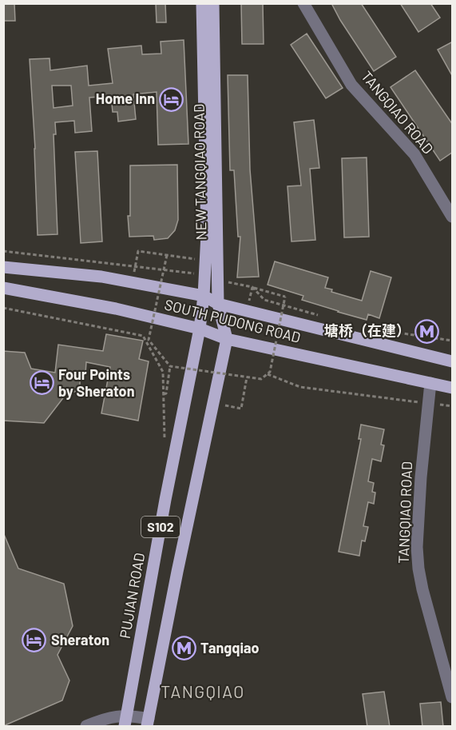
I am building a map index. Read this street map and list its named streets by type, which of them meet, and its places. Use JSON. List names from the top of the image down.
{
  "streets": {
    "main road": [
      "NEW TANGQIAO ROAD",
      "SOUTH PUDONG ROAD",
      "S102",
      "PUJIAN ROAD"
    ],
    "street": ["TANGQIAO ROAD"]
  },
  "crossings": [
    ["TANGQIAO ROAD", "SOUTH PUDONG ROAD"],
    ["NEW TANGQIAO ROAD", "SOUTH PUDONG ROAD"],
    ["NEW TANGQIAO ROAD", "S102"],
    ["SOUTH PUDONG ROAD", "S102"],
    ["SOUTH PUDONG ROAD", "PUJIAN ROAD"]
  ],
  "districts": ["TANGQIAO"],
  "places": {
    "hotel": ["Home Inn", "Four Points by Sheraton", "Sheraton"],
    "metro station": ["塘桥（在建）", "Tangqiao"]
  }
}
